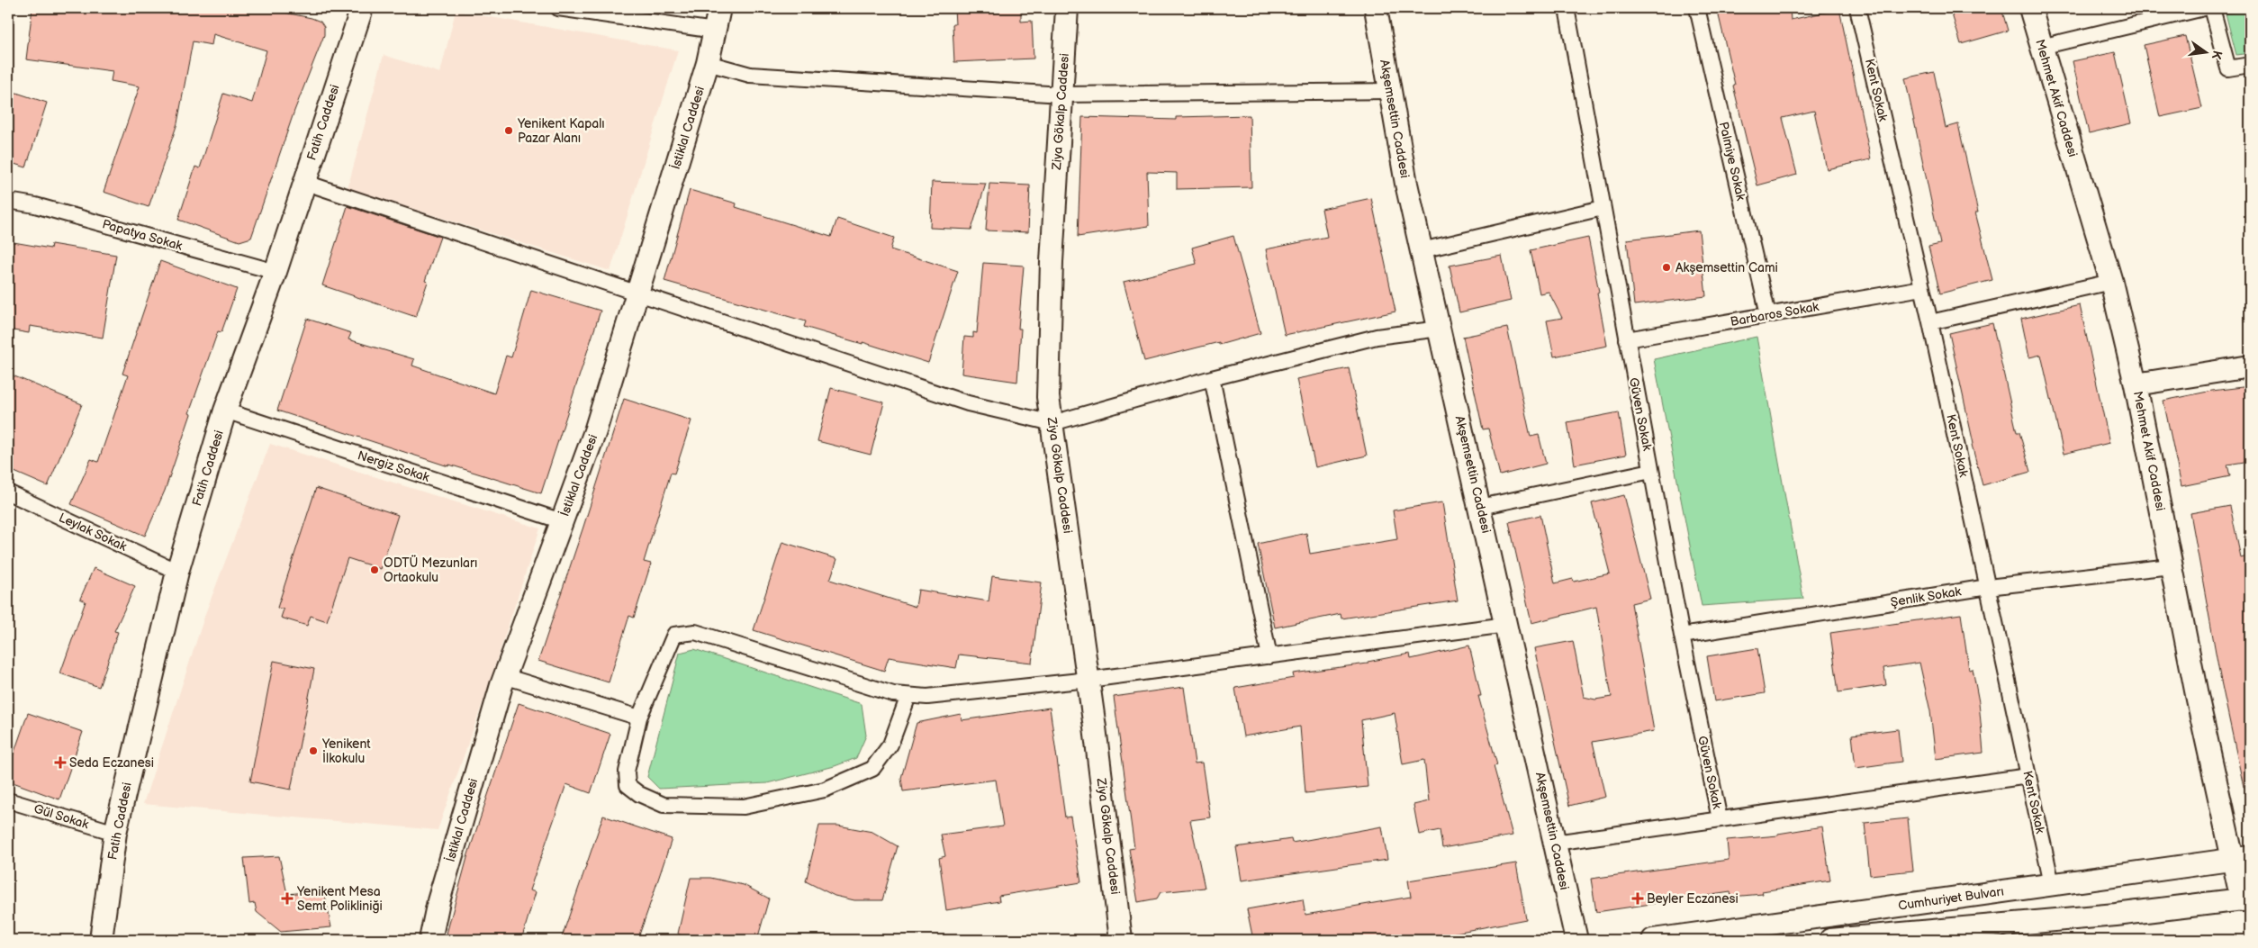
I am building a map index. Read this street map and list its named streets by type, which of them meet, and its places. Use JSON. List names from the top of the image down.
{
  "streets": {
    "street": [
      "Kent Sokak",
      "Mehmet Akif Caddesi",
      "Ziya Gökalp Caddesi",
      "Akşemsettin Caddesi",
      "Fatih Caddesi",
      "İstiklal Caddesi",
      "Palmiye Sokak",
      "Papatya Sokak",
      "Barbaros Sokak",
      "Güven Sokak",
      "Nergiz Sokak",
      "Leylak Sokak",
      "Şenlik Sokak",
      "Gül Sokak",
      "Cumhuriyet Bulvarı"
    ]
  },
  "crossings": [
    ["Kent Sokak", "Barbaros Sokak"],
    ["Kent Sokak", "Şenlik Sokak"],
    ["Kent Sokak", "Cumhuriyet Bulvarı"],
    ["Mehmet Akif Caddesi", "Şenlik Sokak"],
    ["Mehmet Akif Caddesi", "Cumhuriyet Bulvarı"],
    ["Fatih Caddesi", "Papatya Sokak"],
    ["Fatih Caddesi", "Nergiz Sokak"],
    ["Fatih Caddesi", "Leylak Sokak"],
    ["Fatih Caddesi", "Gül Sokak"],
    ["İstiklal Caddesi", "Nergiz Sokak"],
    ["Palmiye Sokak", "Barbaros Sokak"],
    ["Barbaros Sokak", "Güven Sokak"],
    ["Güven Sokak", "Şenlik Sokak"]
  ],
  "places": {
    "other": [
      "Yenikent Kapalı Pazar Alanı",
      "Akşemsettin Cami",
      "ODTÜ Mezunları Ortaokulu",
      "Yenikent İlkokulu"
    ],
    "health": ["Seda Eczanesi", "Yenikent Mesa Semt Polikliniği", "Beyler Eczanesi"]
  },
  "north": "right"
}
